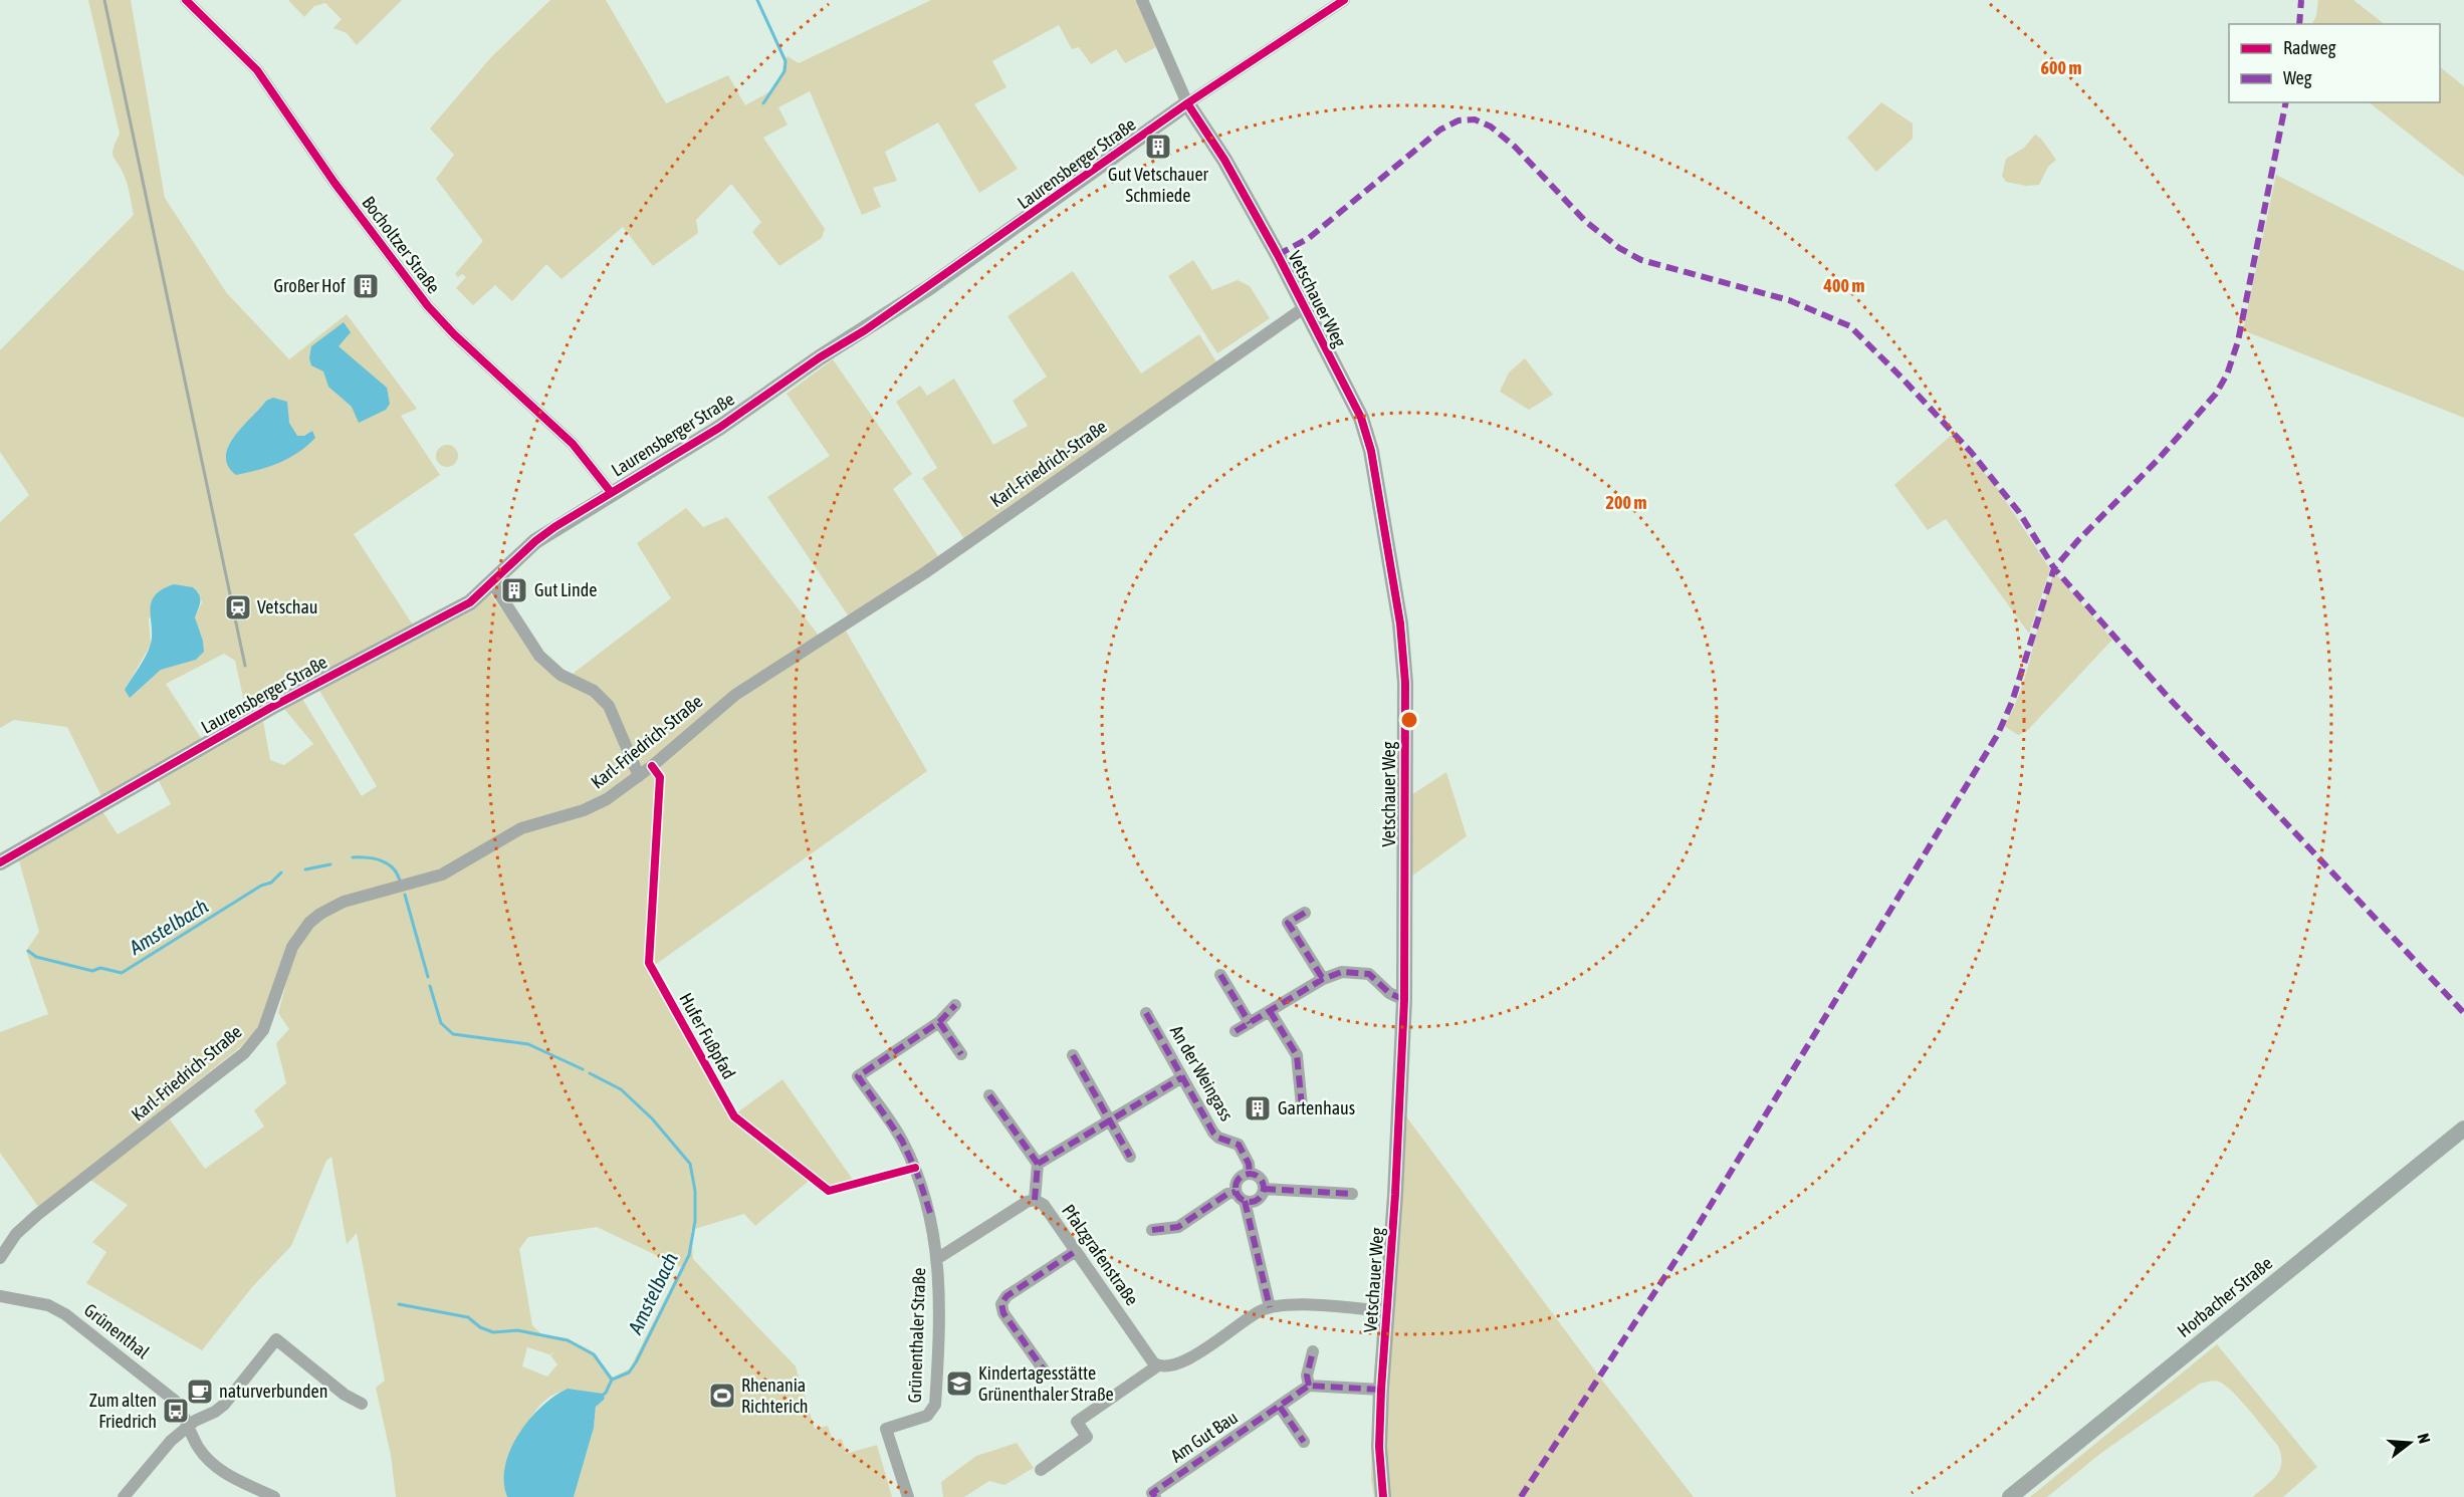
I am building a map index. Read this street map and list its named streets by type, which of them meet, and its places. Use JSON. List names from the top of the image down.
{
  "streets": {
    "street": [
      "Laurensberger Straße",
      "Bocholtzer Straße",
      "Vetschauer Weg",
      "Karl-Friedrich-Straße",
      "An der Weingass",
      "Pfalzgrafenstraße",
      "Horbacher Straße",
      "Grünenthal",
      "Grünenthaler Straße",
      "Am Gut Bau"
    ],
    "cycle path": ["Hufer Fußpfad"]
  },
  "crossings": [
    ["Laurensberger Straße", "Bocholtzer Straße"],
    ["Laurensberger Straße", "Vetschauer Weg"],
    ["Vetschauer Weg", "Karl-Friedrich-Straße"],
    ["Pfalzgrafenstraße", "Grünenthaler Straße"]
  ],
  "water": ["Amstelbach"],
  "places": {
    "building": [
      "Gut Vetschauer Schmiede",
      "Großer Hof",
      "Gut Linde",
      "Gartenhaus"
    ],
    "station": ["Vetschau"],
    "school or university": ["Kindertagesstätte Grünenthaler Straße"],
    "cafe": ["naturverbunden"],
    "sports": ["Rhenania Richterich"],
    "bus stop": ["Zum alten Friedrich"]
  },
  "legend": ["Radweg", "Weg"],
  "north": "right",
  "rings": ["600 m", "400 m", "200 m"]
}
